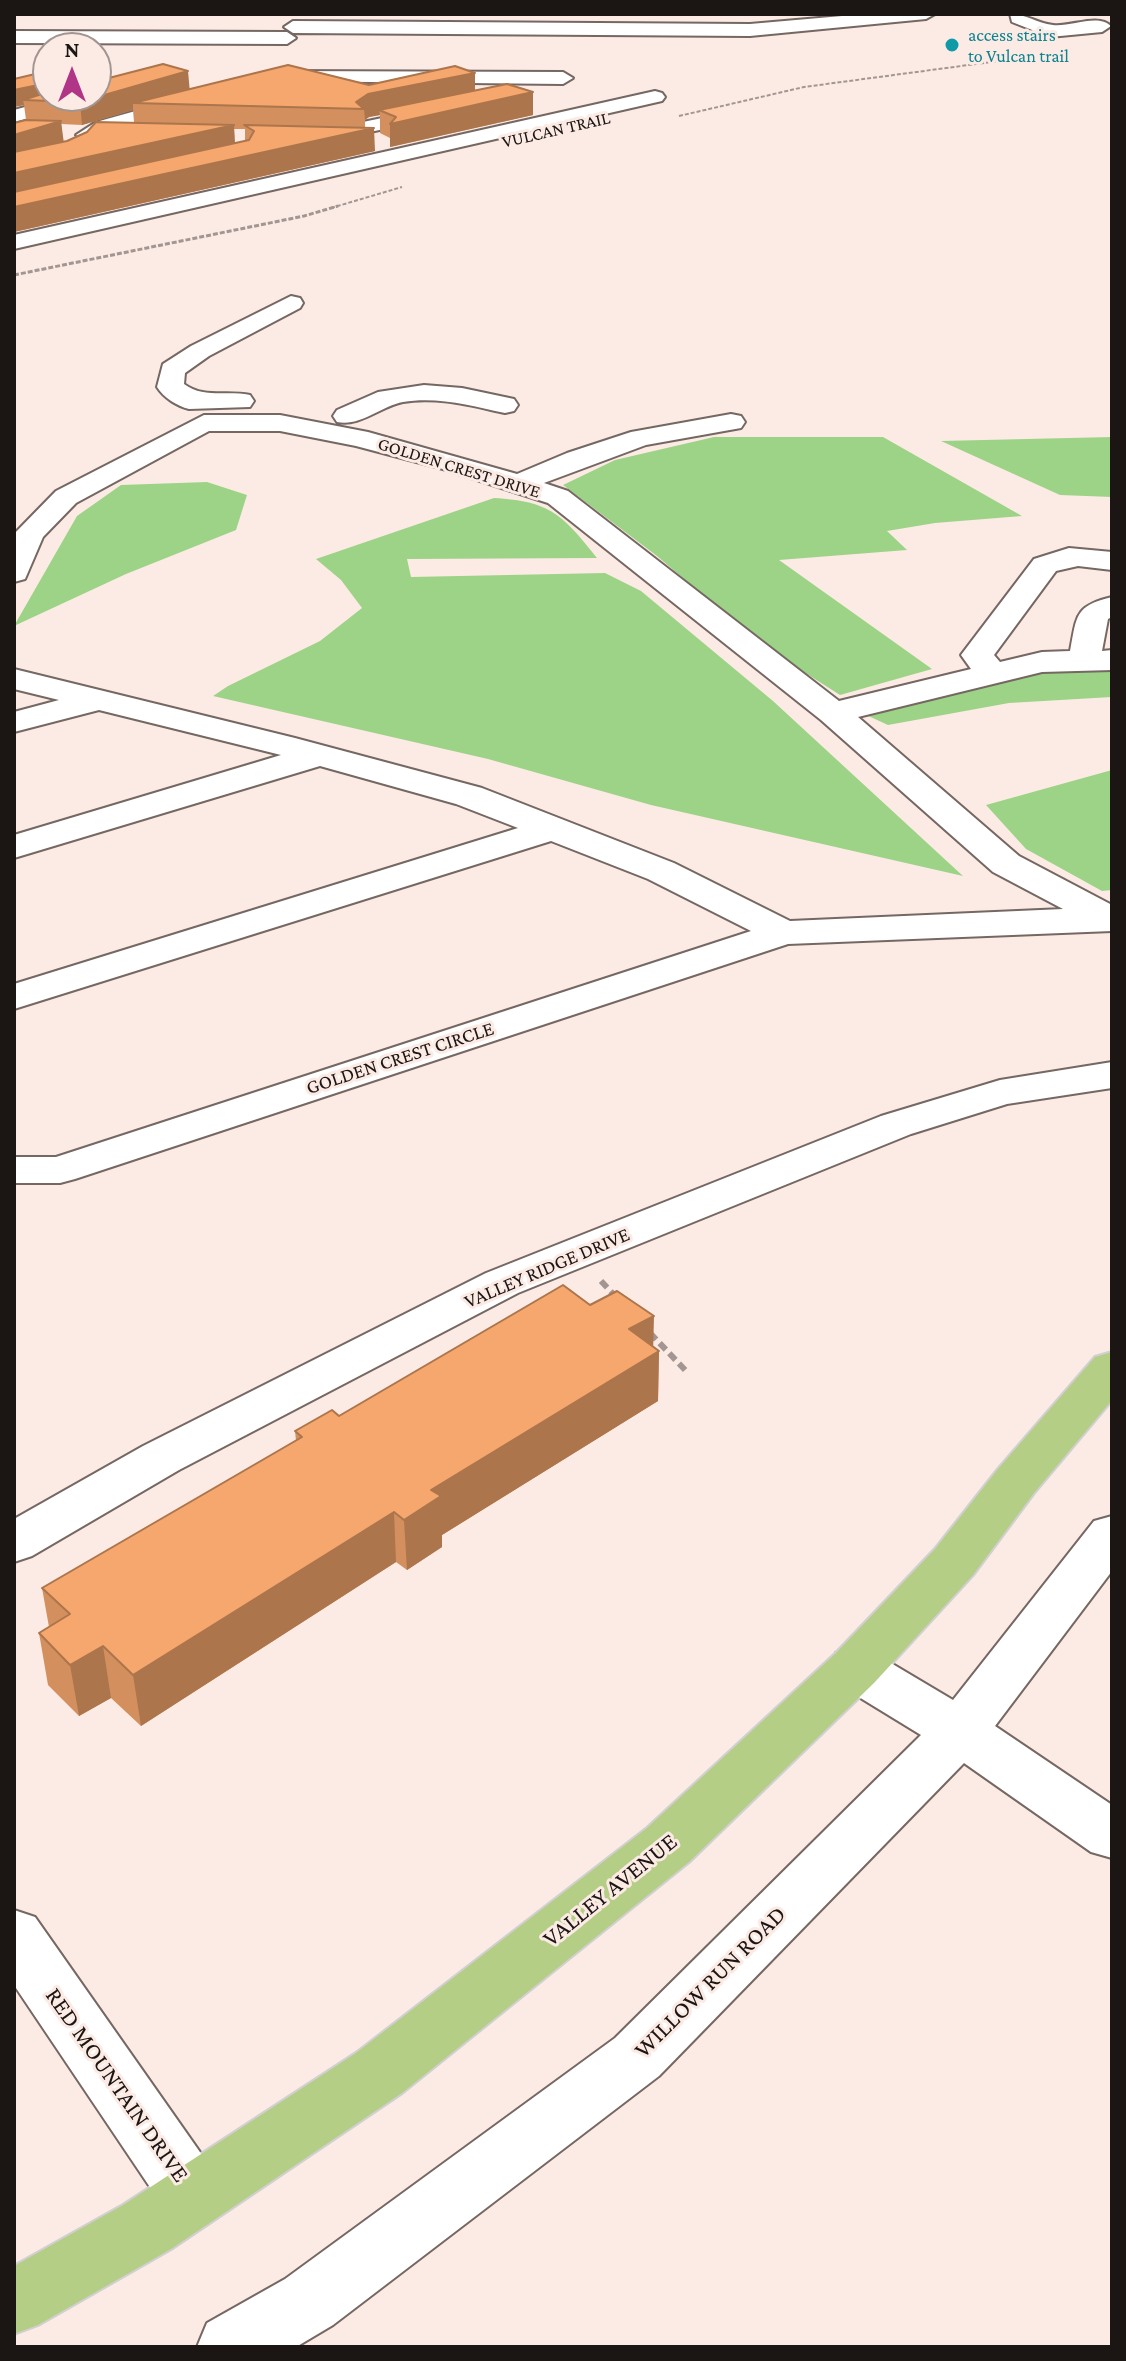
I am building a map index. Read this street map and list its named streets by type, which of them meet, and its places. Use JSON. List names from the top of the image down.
{
  "streets": {
    "main road": ["VALLEY AVENUE"],
    "street": [
      "GOLDEN CREST DRIVE",
      "GOLDEN CREST CIRCLE",
      "VALLEY RIDGE DRIVE",
      "WILLOW RUN ROAD",
      "RED MOUNTAIN DRIVE"
    ]
  },
  "crossings": [
    ["GOLDEN CREST DRIVE", "GOLDEN CREST CIRCLE"],
    ["VALLEY AVENUE", "RED MOUNTAIN DRIVE"]
  ],
  "places": ["access stairs to Vulcan trail"],
  "north": "top"
}
